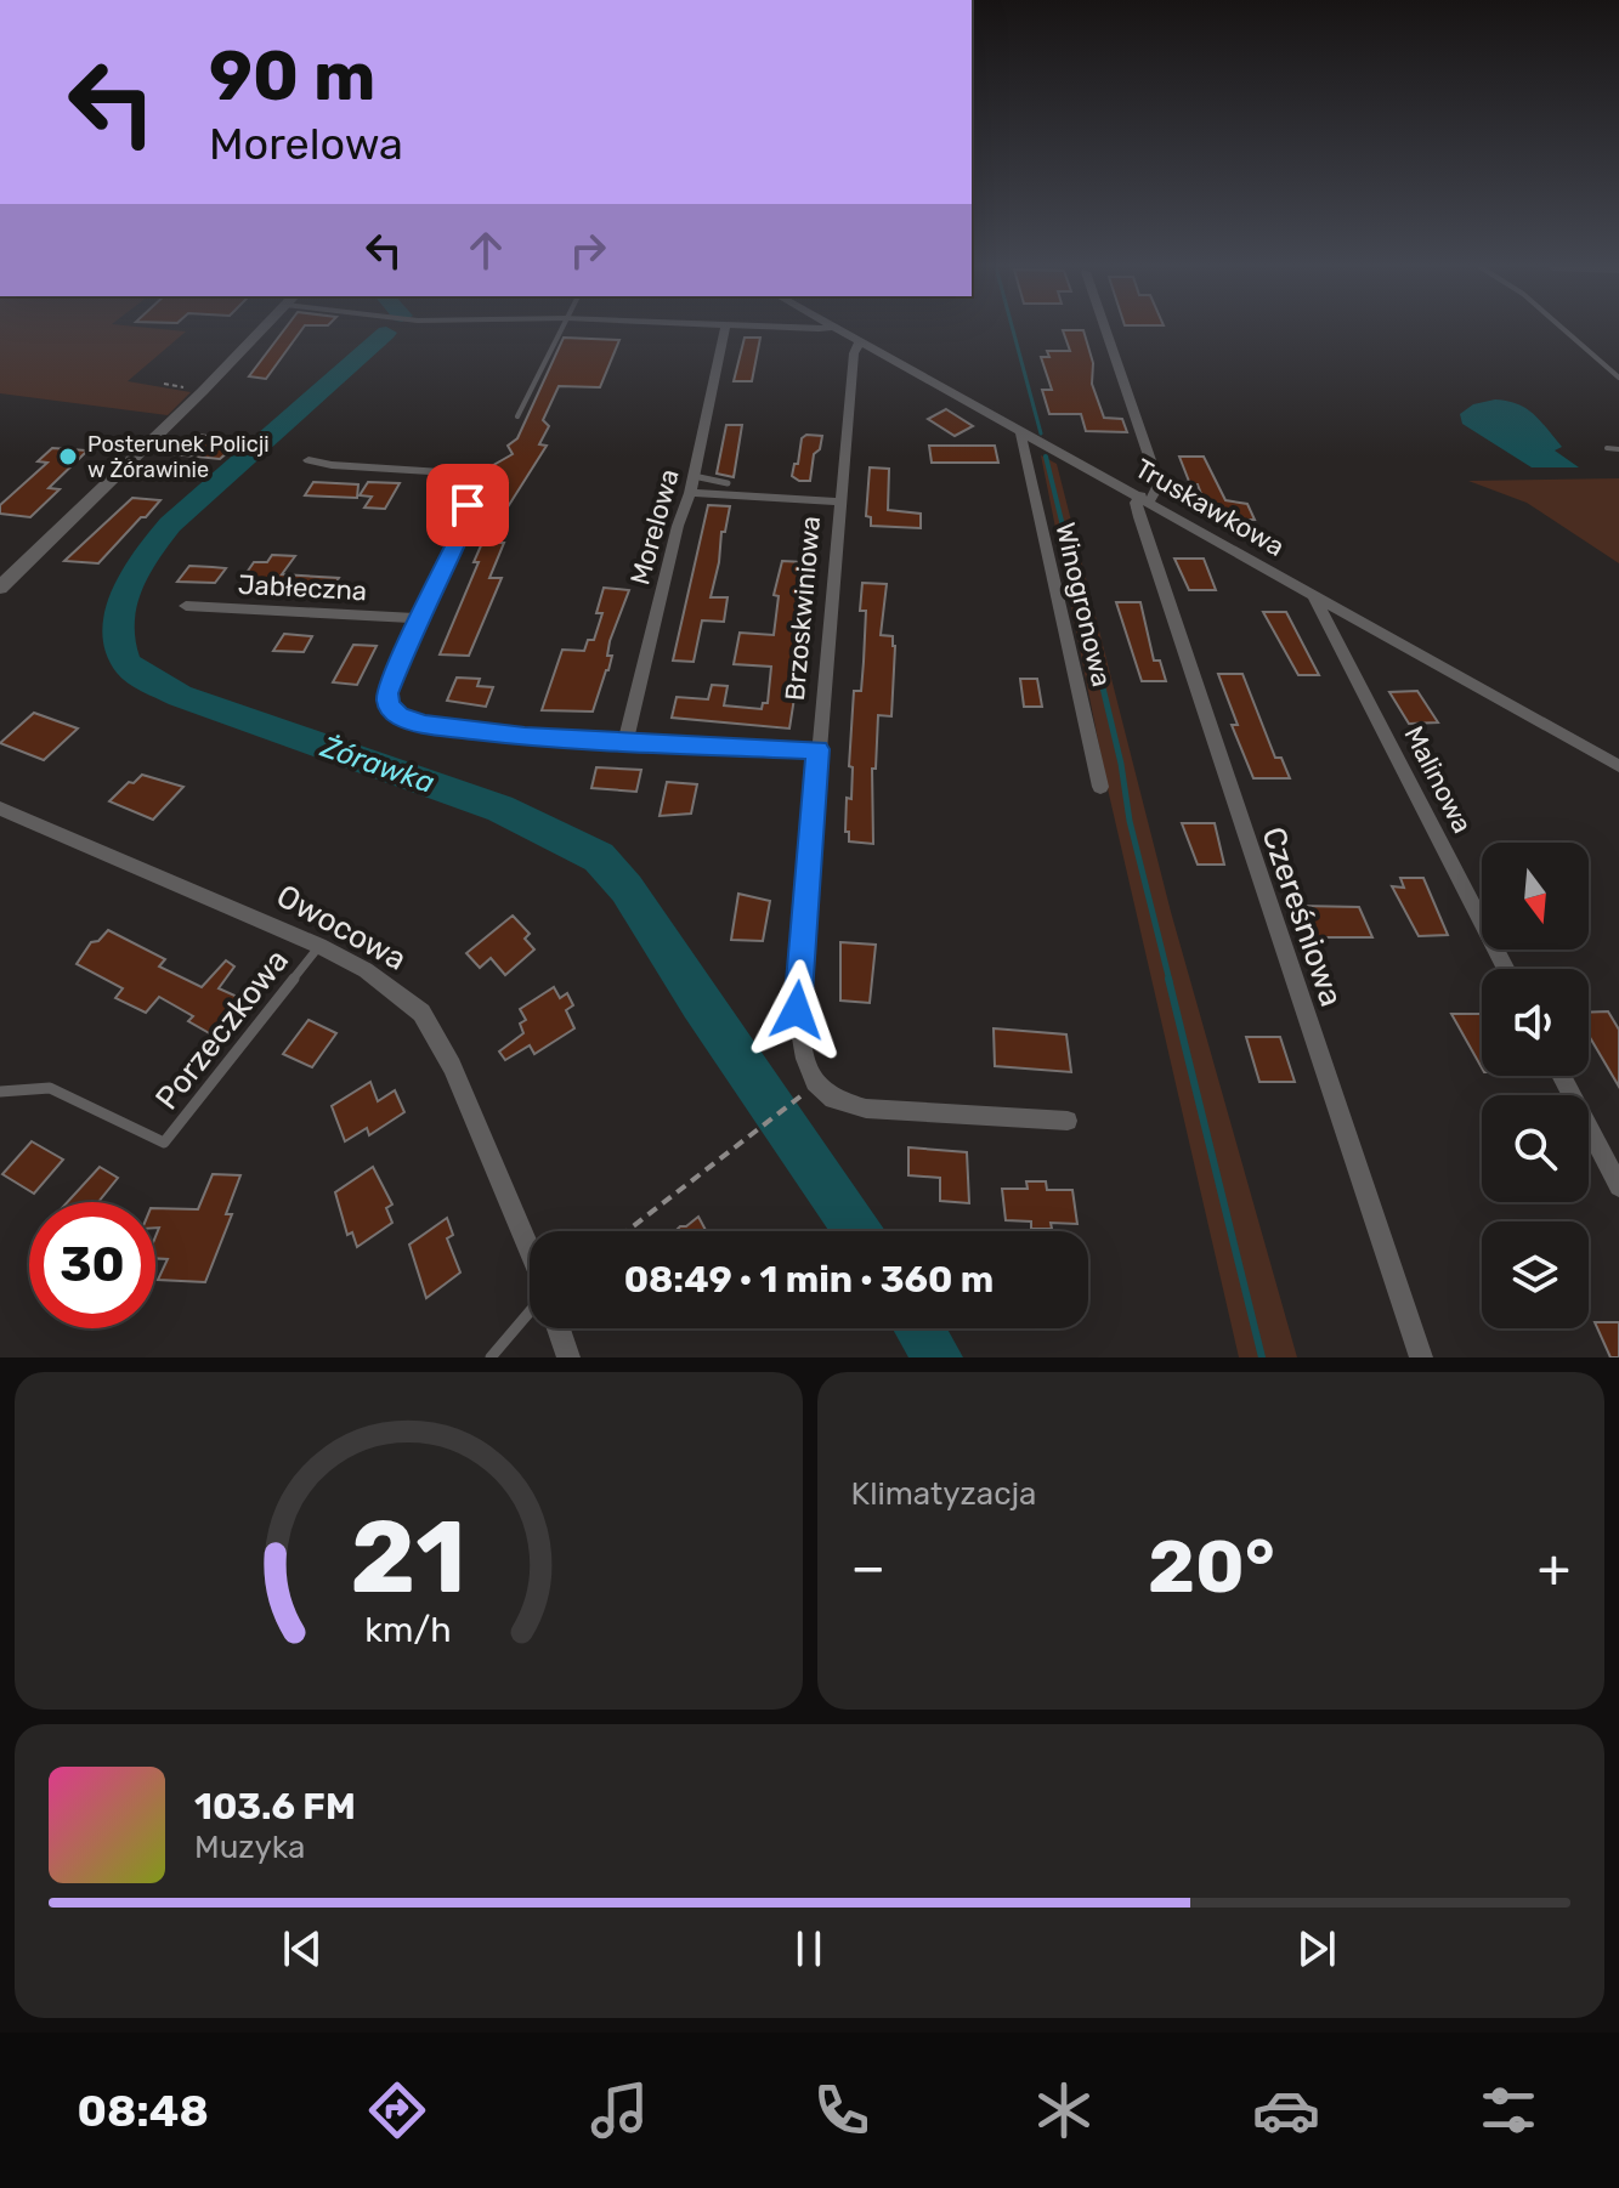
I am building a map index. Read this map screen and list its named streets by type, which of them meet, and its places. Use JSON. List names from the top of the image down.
{
  "streets": {
    "street": [
      "Truskawkowa",
      "Morelowa",
      "Jabłeczna",
      "Winogronowa",
      "Brzoskwiniowa",
      "Malinowa",
      "Czereśniowa",
      "Owocowa"
    ],
    "lane": ["Porzeczkowa"]
  },
  "crossings": [
    ["Truskawkowa", "Winogronowa"],
    ["Truskawkowa", "Brzoskwiniowa"],
    ["Truskawkowa", "Malinowa"],
    ["Truskawkowa", "Czereśniowa"],
    ["Owocowa", "Porzeczkowa"]
  ],
  "water": ["Żórawka"],
  "places": ["Posterunek Policji w Żórawinie"],
  "north": "bottom",
  "page": {
    "turn": ["90 m", "Morelowa"],
    "limit": "30",
    "trip": "08:49 · 1 min · 360 m",
    "tile": "Klimatyzacja",
    "heat": ["−", "20°", "+"],
    "song": ["103.6 FM", "Muzyka"],
    "tabs": "08:48",
    "gauge": ["21", "km/h"]
  }
}
